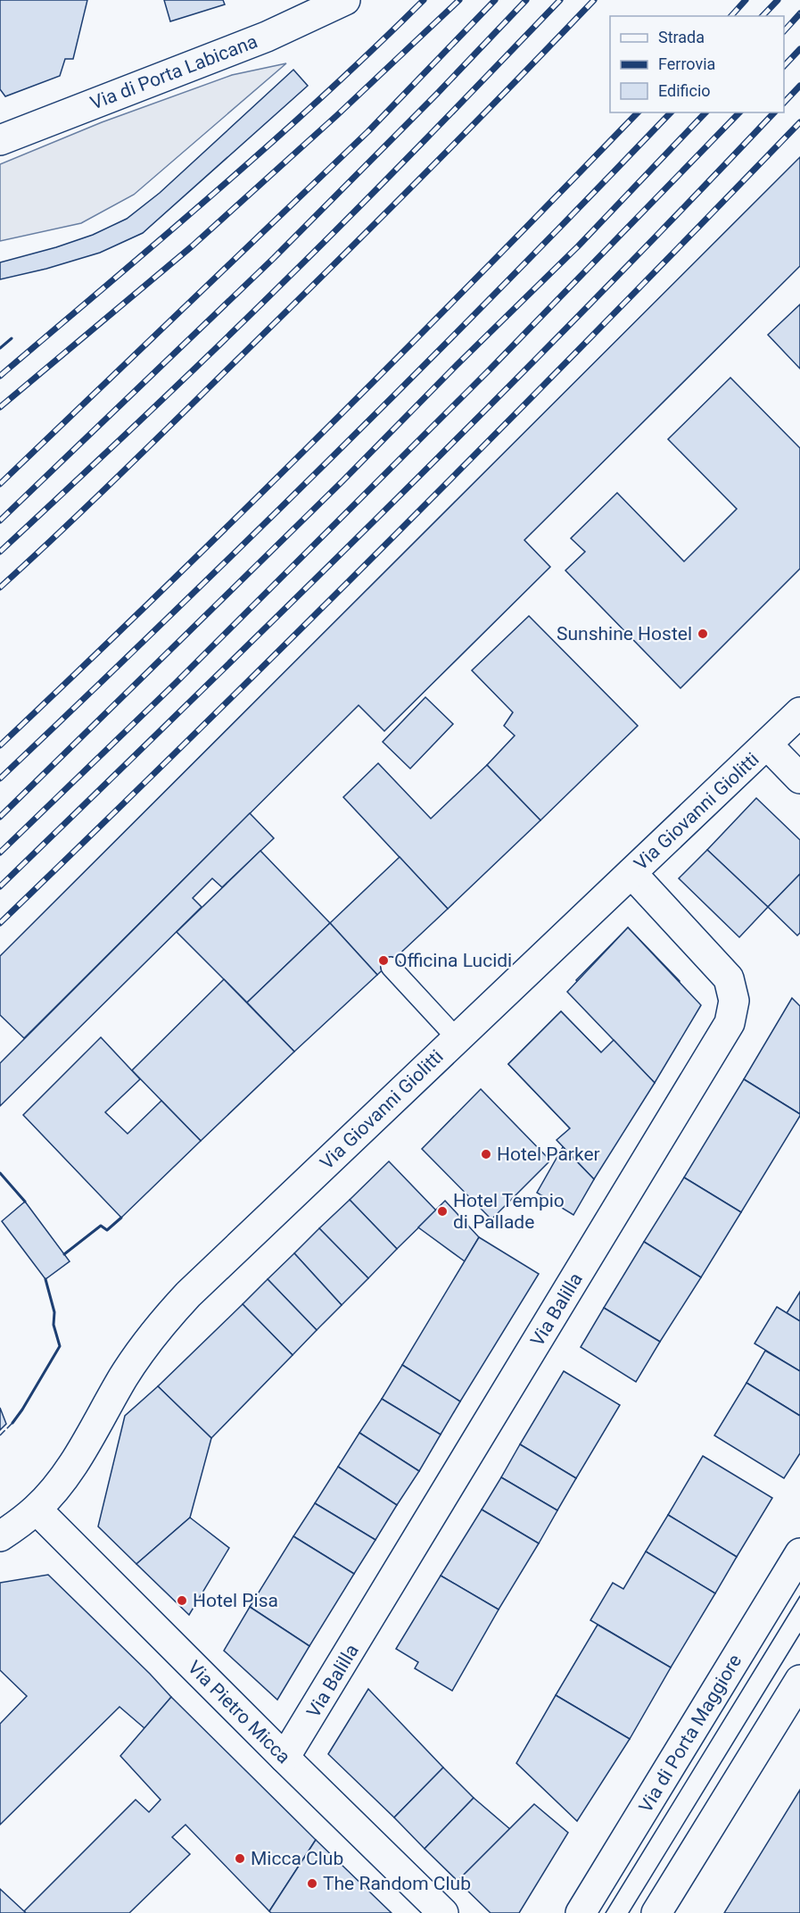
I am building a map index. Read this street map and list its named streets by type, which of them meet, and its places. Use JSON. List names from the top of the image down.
{
  "streets": {
    "street": [
      "Via di Porta Labicana",
      "Via Giovanni Giolitti",
      "Via Balilla",
      "Via Pietro Micca",
      "Via di Porta Maggiore"
    ]
  },
  "crossings": [
    ["Via Giovanni Giolitti", "Via Balilla"],
    ["Via Giovanni Giolitti", "Via Pietro Micca"],
    ["Via Balilla", "Via Pietro Micca"]
  ],
  "places": [
    "Sunshine Hostel",
    "Officina Lucidi",
    "Hotel Parker",
    "Hotel Tempio di Pallade",
    "Hotel Pisa",
    "Micca Club",
    "The Random Club"
  ],
  "legend": ["Strada", "Ferrovia", "Edificio"]
}
